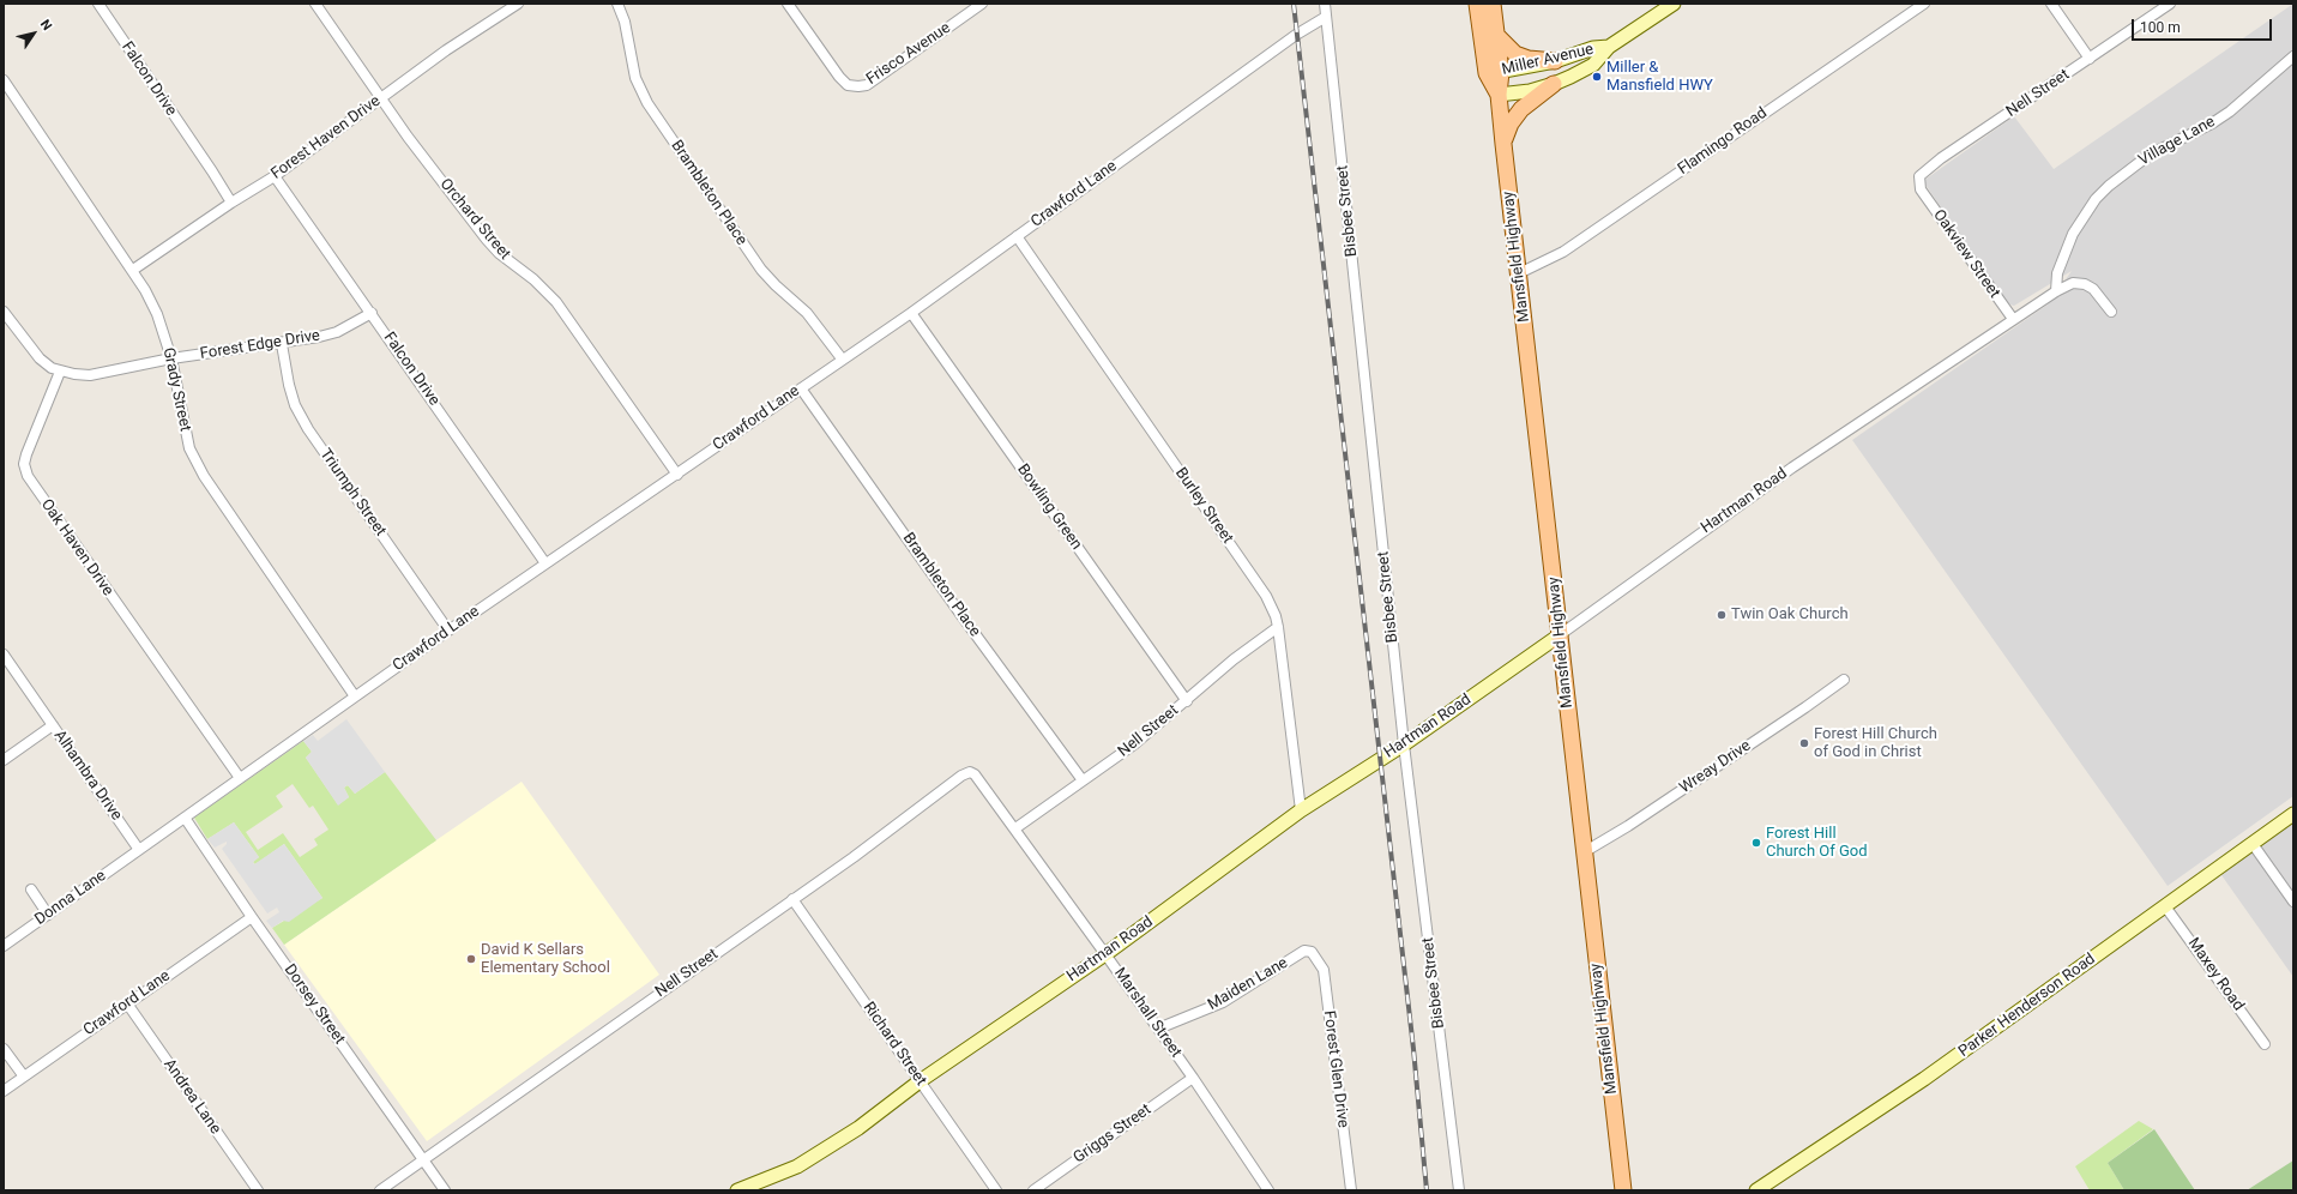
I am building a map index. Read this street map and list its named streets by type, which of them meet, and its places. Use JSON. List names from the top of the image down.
{
  "streets": {
    "main road": ["Mansfield Highway"],
    "street": [
      "Frisco Avenue",
      "Miller Avenue",
      "Falcon Drive",
      "Nell Street",
      "Forest Haven Drive",
      "Flamingo Road",
      "Village Lane",
      "Brambleton Place",
      "Crawford Lane",
      "Bisbee Street",
      "Orchard Street",
      "Oakview Street",
      "Forest Edge Drive",
      "Grady Street",
      "Triumph Street",
      "Hartman Road",
      "Burley Street",
      "Bowling Green",
      "Oak Haven Drive",
      "Wreay Drive",
      "Alhambra Drive",
      "Donna Lane",
      "Maxey Road",
      "Maiden Lane",
      "Dorsey Street",
      "Parker Henderson Road",
      "Marshall Street",
      "Richard Street",
      "Forest Glen Drive",
      "Andrea Lane",
      "Griggs Street"
    ]
  },
  "crossings": [
    ["Miller Avenue", "Mansfield Highway"],
    ["Falcon Drive", "Forest Haven Drive"],
    ["Falcon Drive", "Crawford Lane"],
    ["Falcon Drive", "Forest Edge Drive"],
    ["Nell Street", "Brambleton Place"],
    ["Nell Street", "Oakview Street"],
    ["Nell Street", "Burley Street"],
    ["Nell Street", "Bowling Green"],
    ["Nell Street", "Dorsey Street"],
    ["Nell Street", "Marshall Street"],
    ["Nell Street", "Richard Street"],
    ["Forest Haven Drive", "Orchard Street"],
    ["Forest Haven Drive", "Grady Street"],
    ["Flamingo Road", "Mansfield Highway"],
    ["Village Lane", "Hartman Road"],
    ["Brambleton Place", "Crawford Lane"],
    ["Crawford Lane", "Bisbee Street"],
    ["Crawford Lane", "Orchard Street"],
    ["Crawford Lane", "Grady Street"],
    ["Crawford Lane", "Triumph Street"],
    ["Crawford Lane", "Burley Street"],
    ["Crawford Lane", "Bowling Green"],
    ["Crawford Lane", "Oak Haven Drive"],
    ["Crawford Lane", "Dorsey Street"],
    ["Crawford Lane", "Andrea Lane"],
    ["Bisbee Street", "Hartman Road"],
    ["Oakview Street", "Hartman Road"],
    ["Mansfield Highway", "Hartman Road"],
    ["Mansfield Highway", "Wreay Drive"],
    ["Forest Edge Drive", "Grady Street"],
    ["Forest Edge Drive", "Triumph Street"],
    ["Forest Edge Drive", "Oak Haven Drive"],
    ["Hartman Road", "Burley Street"],
    ["Hartman Road", "Marshall Street"],
    ["Hartman Road", "Richard Street"],
    ["Alhambra Drive", "Donna Lane"],
    ["Maxey Road", "Parker Henderson Road"],
    ["Maiden Lane", "Marshall Street"],
    ["Maiden Lane", "Forest Glen Drive"],
    ["Marshall Street", "Griggs Street"]
  ],
  "places": [
    "Miller & Mansfield HWY",
    "Twin Oak Church",
    "Forest Hill Church of God in Christ",
    "Forest Hill Church Of God",
    "David K Sellars Elementary School"
  ],
  "scale_bar": "100 m",
  "north": "top right"
}
